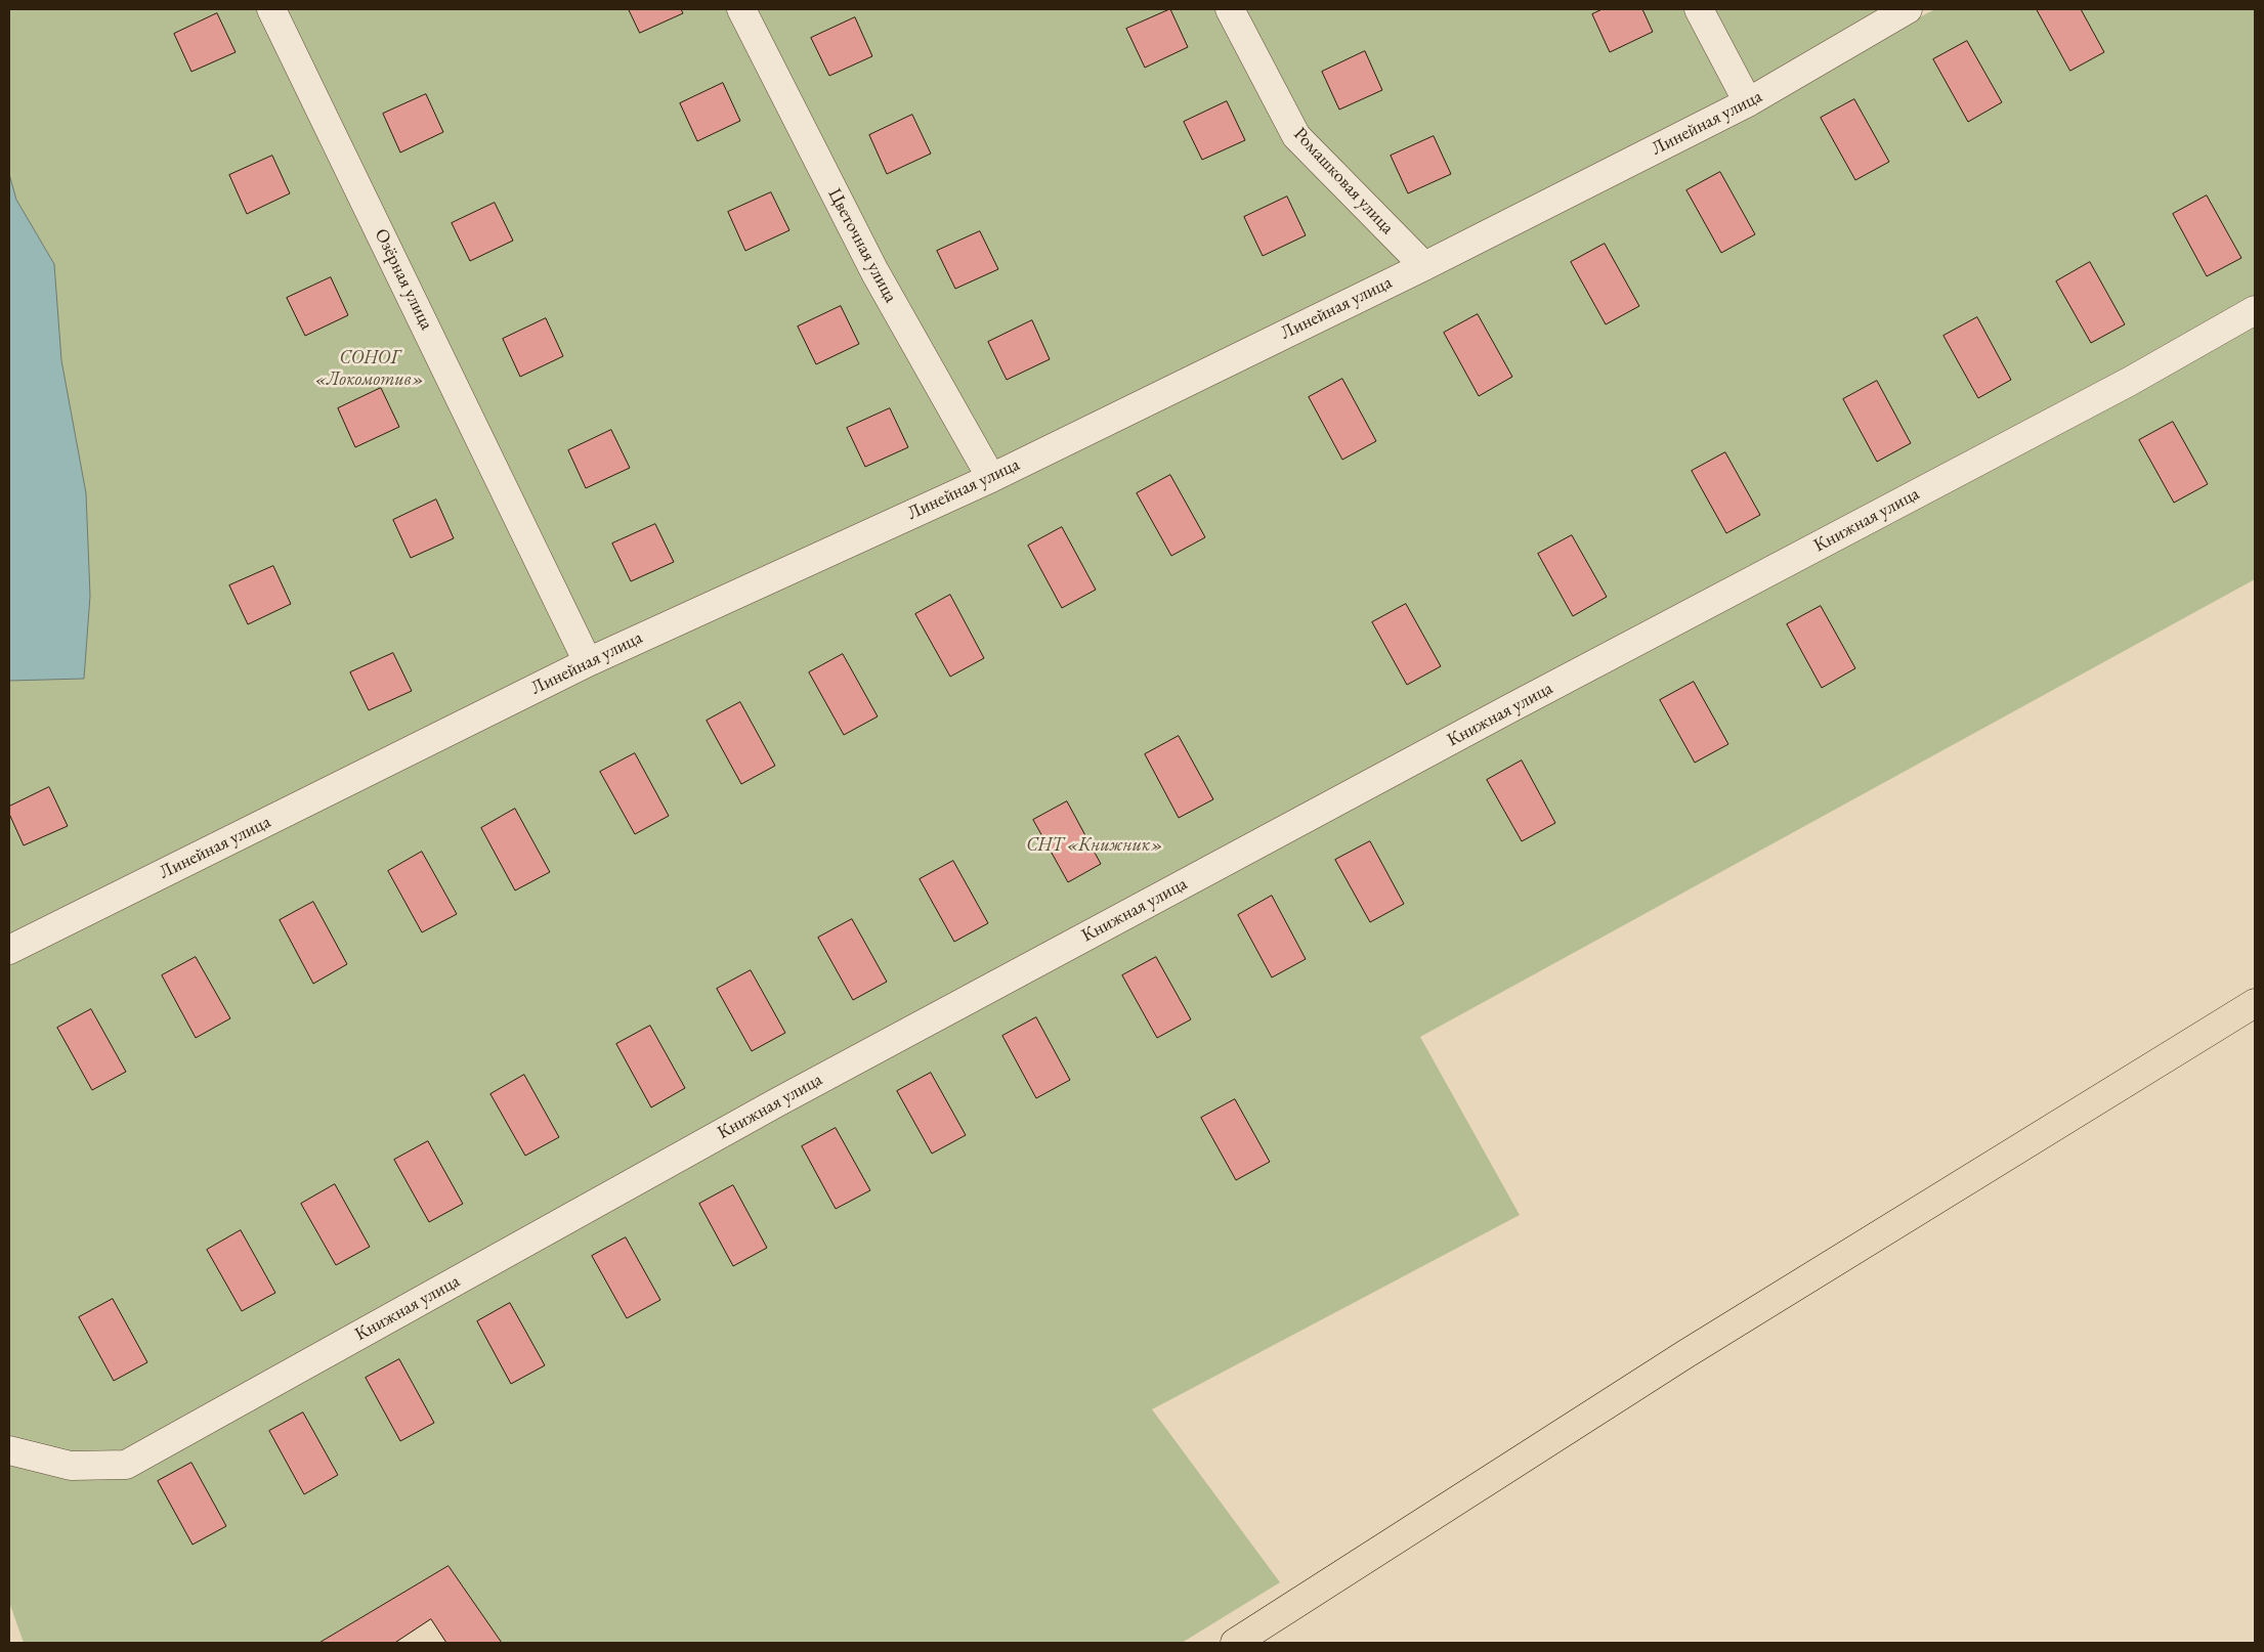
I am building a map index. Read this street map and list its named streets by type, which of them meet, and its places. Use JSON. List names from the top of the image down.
{
  "streets": {
    "street": [
      "Линейная улица",
      "Ромашковая улица",
      "Цветочная улица",
      "Озёрная улица",
      "Книжная улица"
    ]
  },
  "crossings": [
    ["Линейная улица", "Ромашковая улица"],
    ["Линейная улица", "Цветочная улица"],
    ["Линейная улица", "Озёрная улица"]
  ],
  "parks": ["СОНОГ «Локомотив»", "СНТ «Книжник»"]
}
